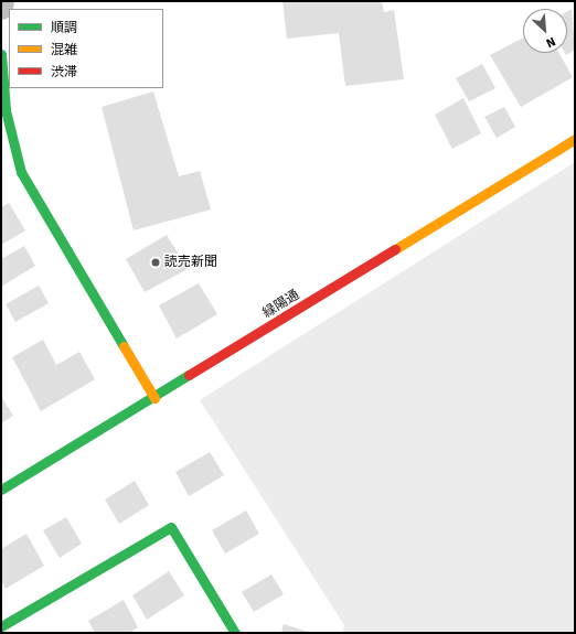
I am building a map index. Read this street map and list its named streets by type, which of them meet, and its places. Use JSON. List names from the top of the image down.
{
  "streets": {
    "street": ["緑陽通"]
  },
  "places": ["読売新聞"],
  "legend": ["順調", "混雑", "渋滞"],
  "north": "bottom right"
}
